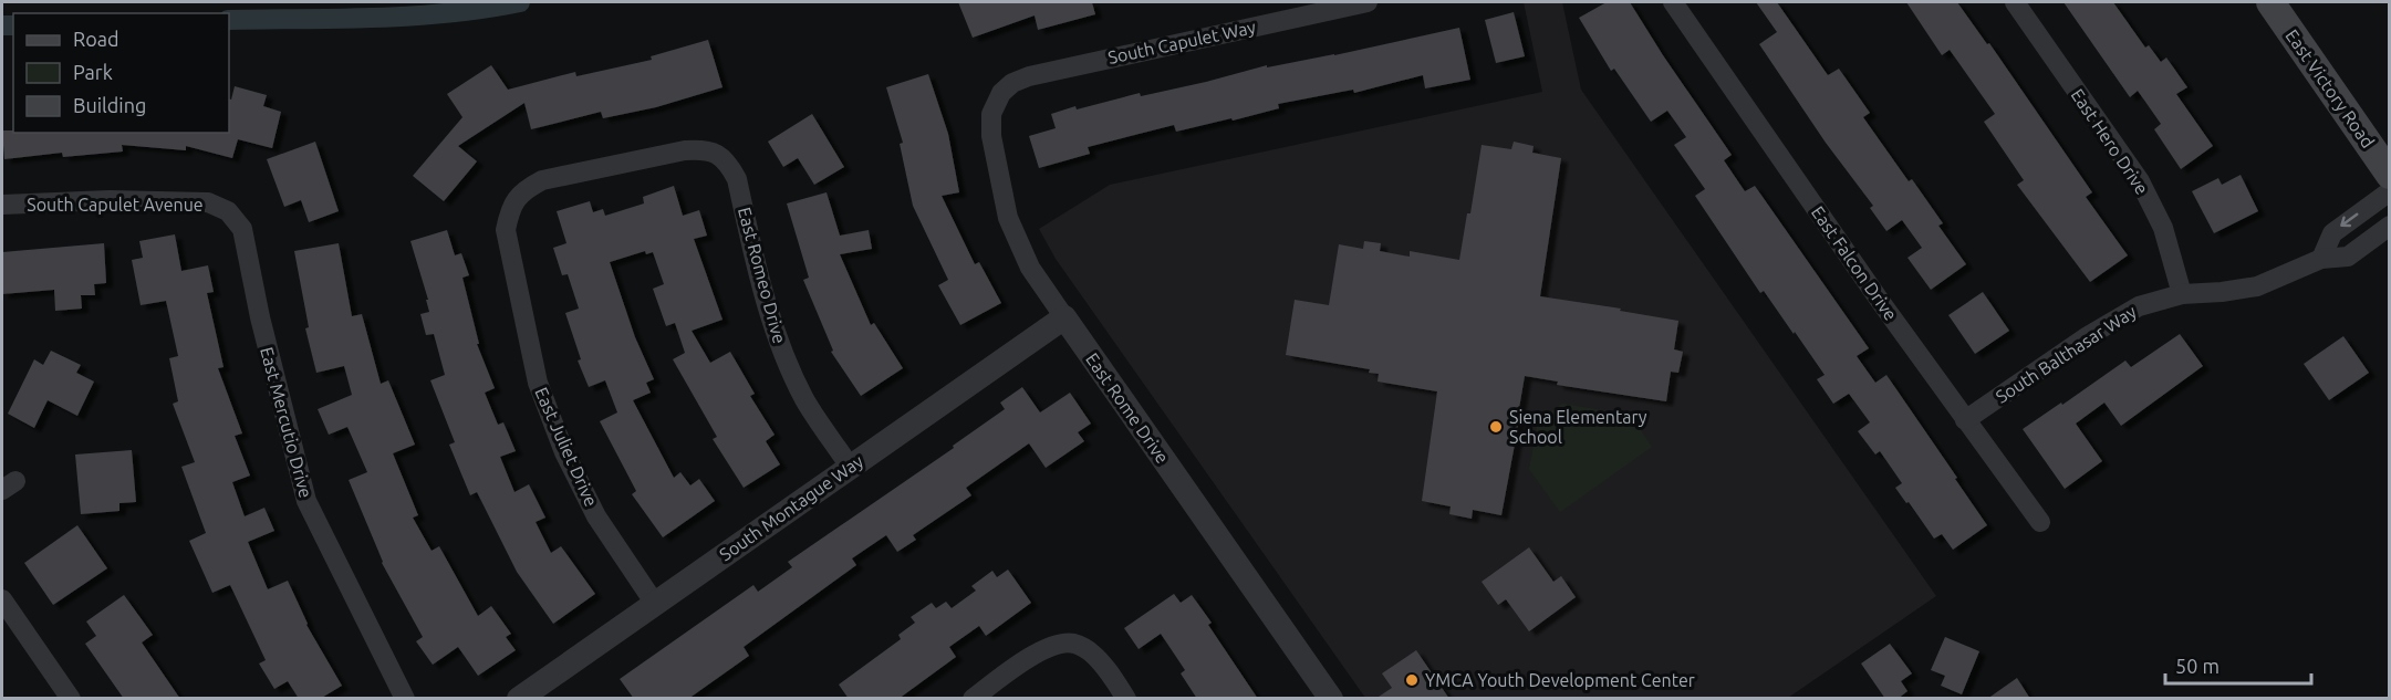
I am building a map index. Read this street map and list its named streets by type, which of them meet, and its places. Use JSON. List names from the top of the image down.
{
  "streets": {
    "main road": ["East Victory Road"],
    "street": [
      "South Capulet Way",
      "East Hero Drive",
      "South Capulet Avenue",
      "East Falcon Drive",
      "East Romeo Drive",
      "South Balthasar Way",
      "East Rome Drive",
      "East Mercutio Drive",
      "East Juliet Drive",
      "South Montague Way"
    ]
  },
  "crossings": [
    ["South Capulet Way", "East Rome Drive"],
    ["East Hero Drive", "South Balthasar Way"],
    ["South Capulet Avenue", "East Mercutio Drive"],
    ["East Falcon Drive", "South Balthasar Way"],
    ["East Romeo Drive", "East Juliet Drive"],
    ["East Romeo Drive", "South Montague Way"],
    ["East Rome Drive", "South Montague Way"],
    ["East Juliet Drive", "South Montague Way"]
  ],
  "places": ["Siena Elementary School", "YMCA Youth Development Center"],
  "legend": ["Road", "Park", "Building"],
  "scale_bar": "50 m"
}
